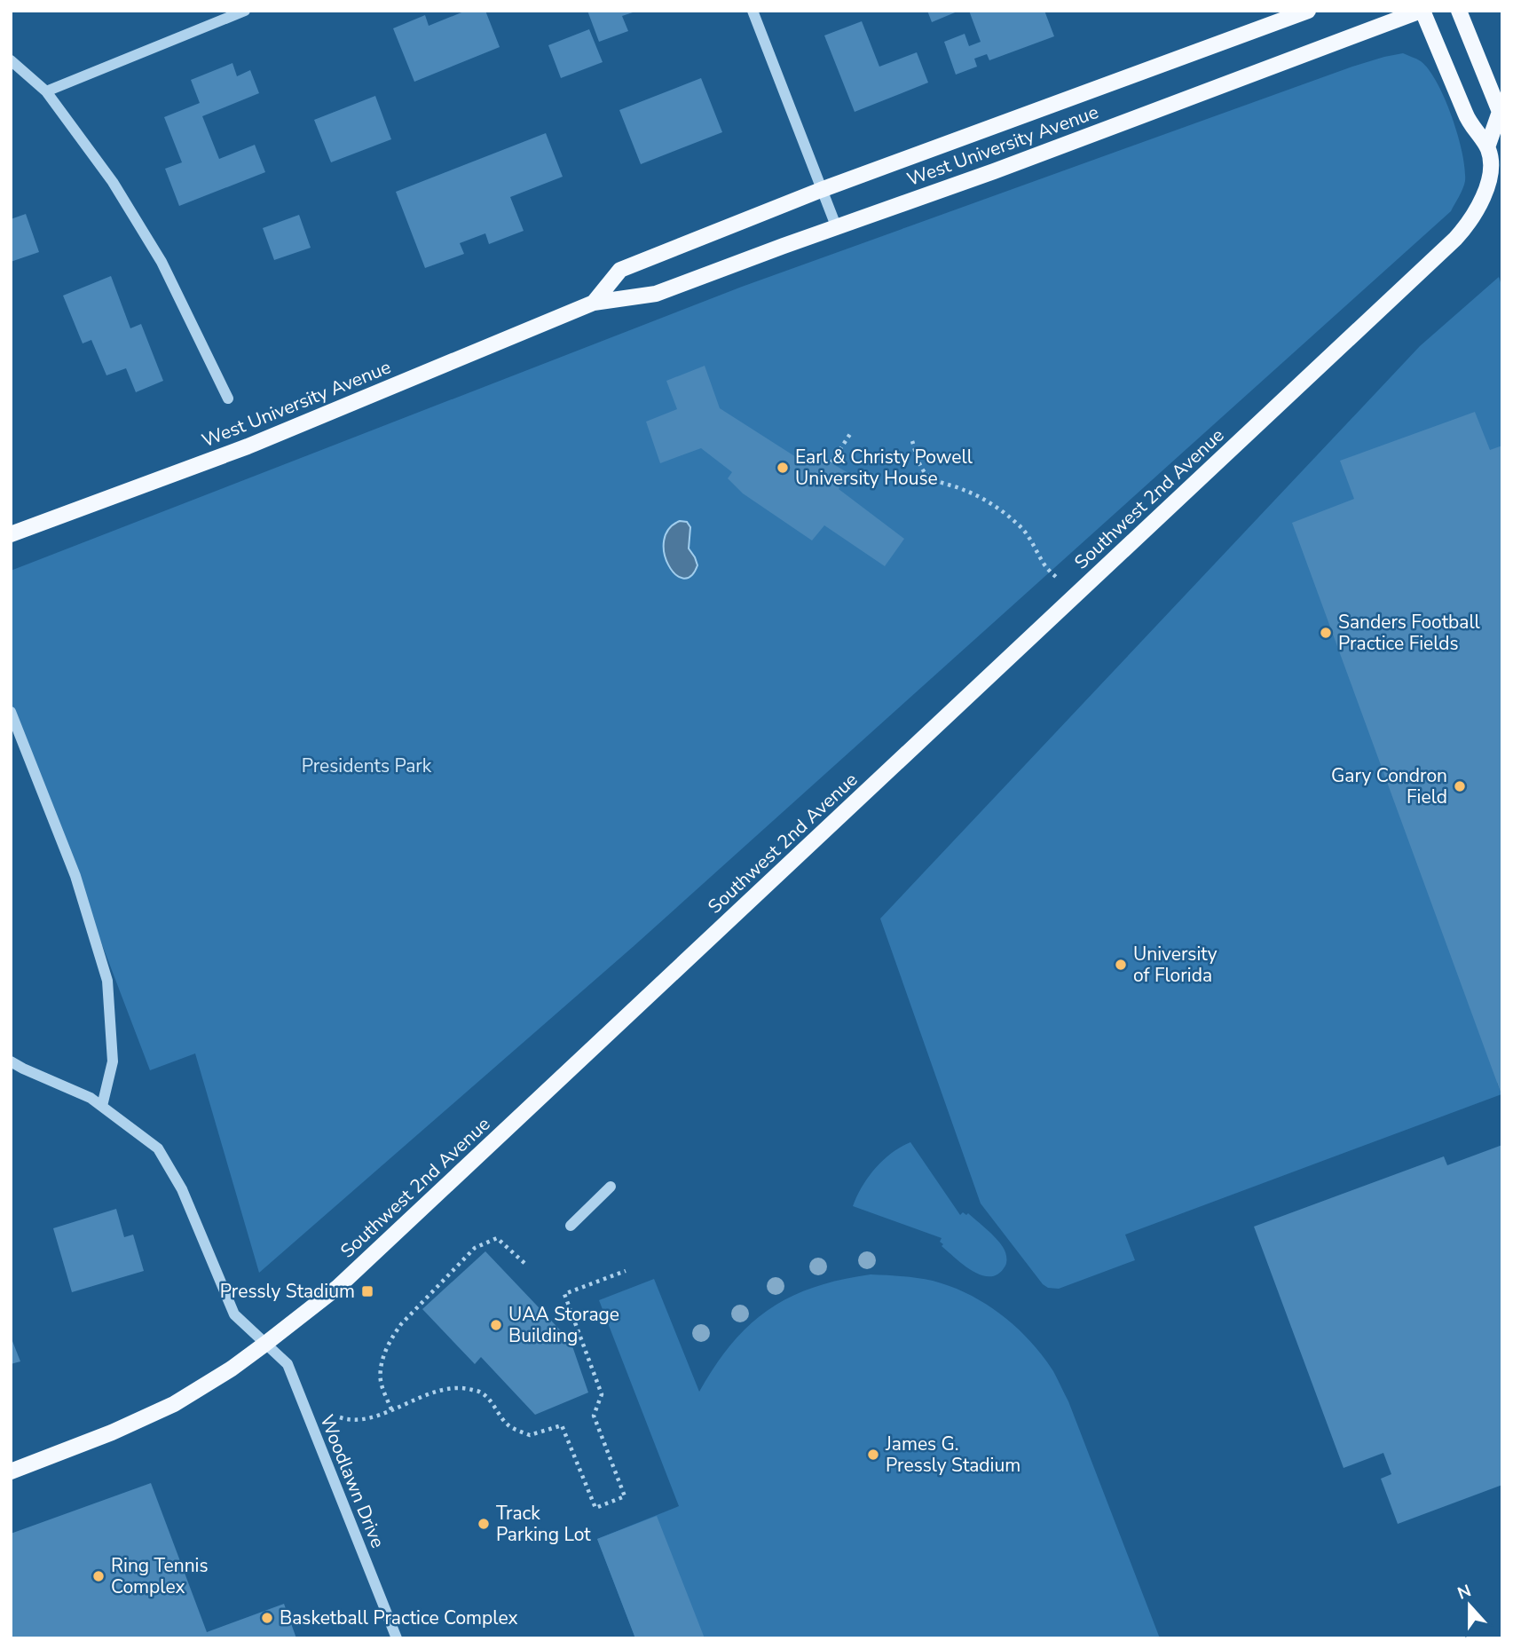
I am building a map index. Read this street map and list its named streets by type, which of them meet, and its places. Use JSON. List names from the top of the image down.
{
  "streets": {
    "main road": ["West University Avenue", "Southwest 2nd Avenue"],
    "street": ["Woodlawn Drive"]
  },
  "crossings": [
    ["Southwest 2nd Avenue", "Woodlawn Drive"]
  ],
  "parks": ["Presidents Park"],
  "places": {
    "other": [
      "Earl & Christy Powell University House",
      "Sanders Football Practice Fields",
      "Gary Condron Field",
      "University of Florida",
      "UAA Storage Building",
      "James G. Pressly Stadium",
      "Track Parking Lot",
      "Ring Tennis Complex",
      "Basketball Practice Complex"
    ],
    "transit": ["Pressly Stadium"]
  },
  "north": "top"
}
